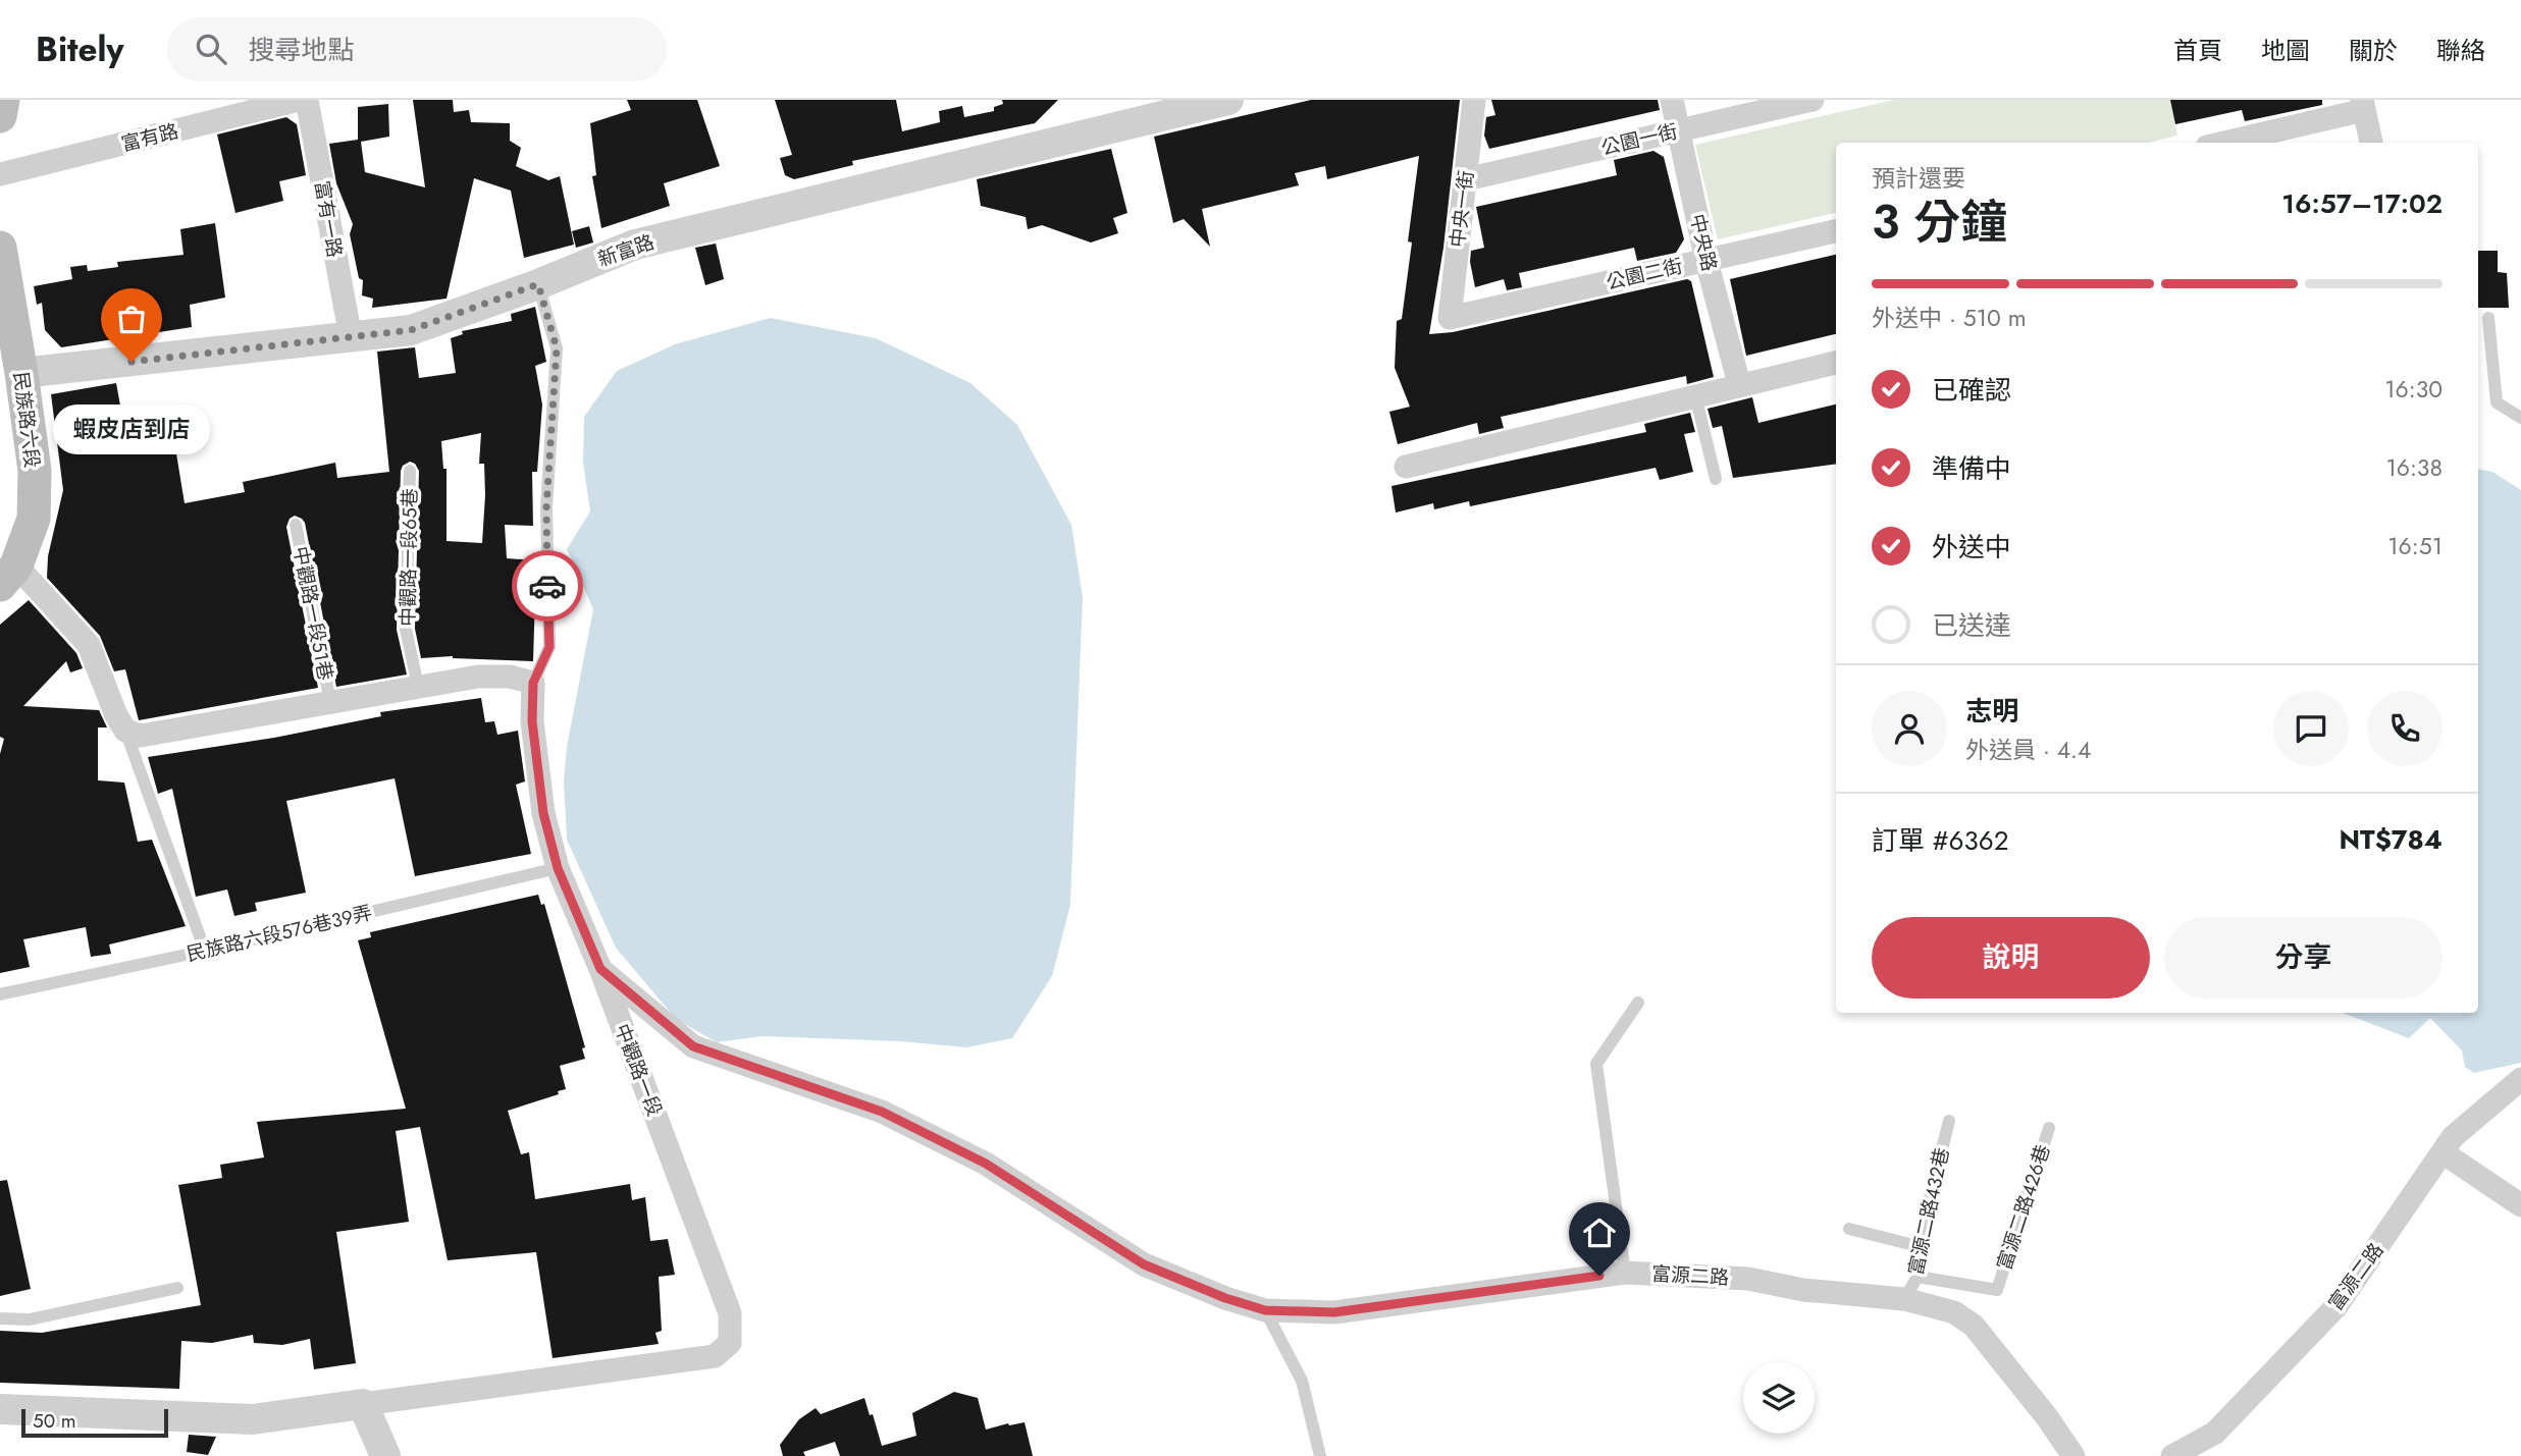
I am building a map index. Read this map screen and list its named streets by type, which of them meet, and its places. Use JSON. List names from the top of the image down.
{
  "streets": {
    "main road": ["民族路六段"],
    "street": [
      "富有路",
      "公園一街",
      "中央一街",
      "富有一路",
      "中央路",
      "新富路",
      "公園二街",
      "中觀路一段",
      "富源二路"
    ],
    "lane": [
      "中觀路一段65巷",
      "中觀路一段51巷",
      "民族路六段576巷39弄",
      "富源二路426巷",
      "富源二路432巷"
    ]
  },
  "crossings": [
    ["公園一街", "中央一街"],
    ["公園一街", "中央路"],
    ["中央一街", "公園二街"],
    ["富有一路", "新富路"],
    ["中央路", "公園二街"],
    ["新富路", "民族路六段"],
    ["民族路六段576巷39弄", "中觀路一段"],
    ["中觀路一段", "富源二路"],
    ["富源二路426巷", "富源二路432巷"],
    ["富源二路432巷", "富源二路"]
  ],
  "places": ["蝦皮店到店"],
  "scale_bar": "50 m",
  "page": {
    "header": "Bitely",
    "search": "搜尋地點",
    "nav": [
      "首頁",
      "地圖",
      "關於",
      "聯絡"
    ],
    "heading": ["3 分鐘", "預計還要", "16:57–17:02"],
    "panel": [
      "志明",
      "外送員 · 4.4",
      "訂單 #6362",
      "NT$784"
    ],
    "bar": "外送中 · 510 m",
    "list": [
      ["已確認", "16:30"],
      ["準備中", "16:38"],
      ["外送中", "16:51"],
      "已送達"
    ],
    "bubble": "蝦皮店到店",
    "buttons": ["說明", "分享"],
    "scale": "50 m"
  }
}
